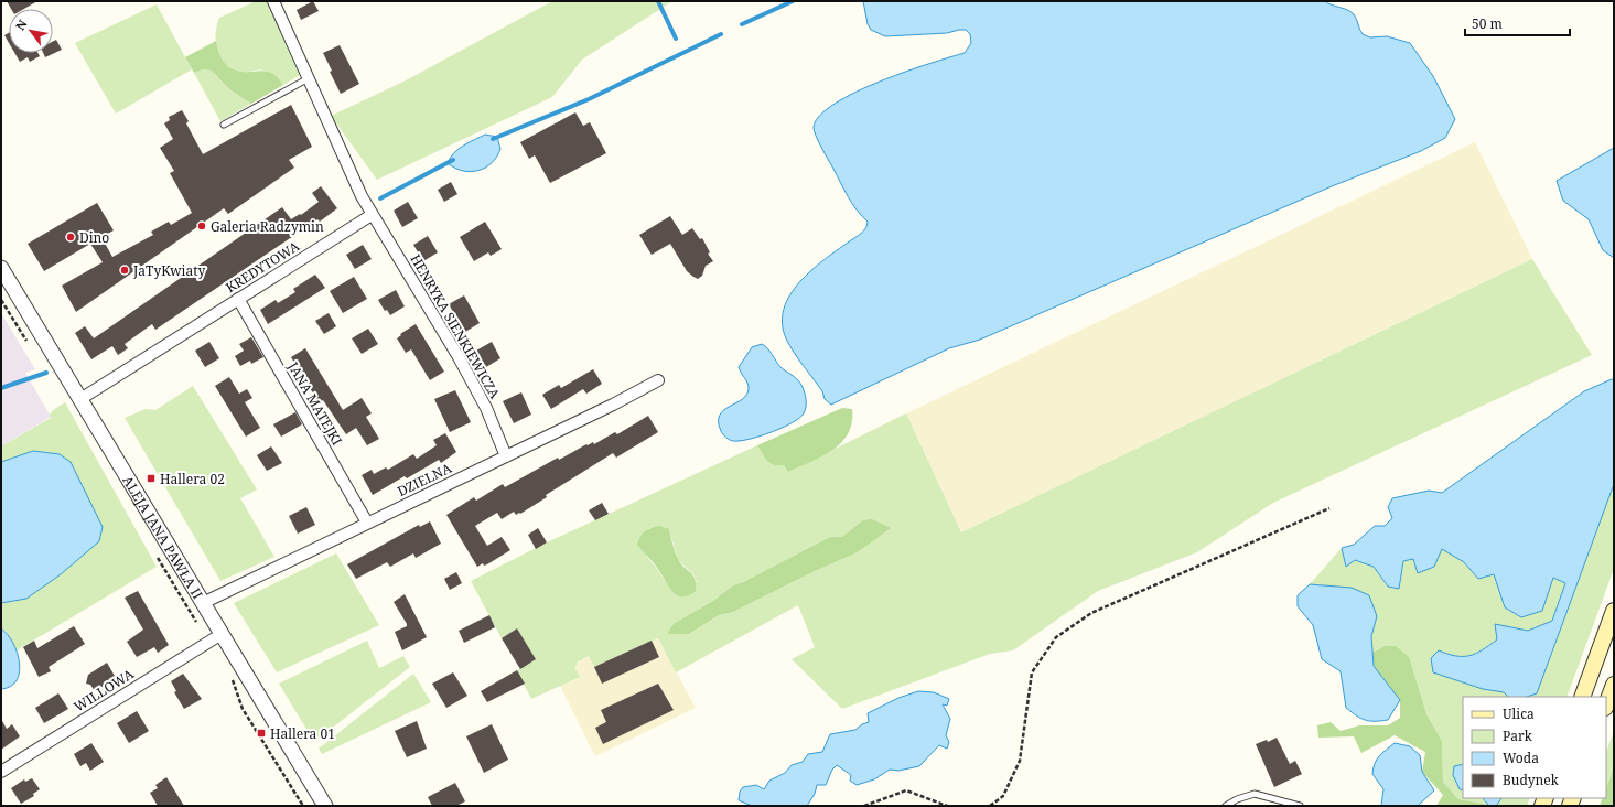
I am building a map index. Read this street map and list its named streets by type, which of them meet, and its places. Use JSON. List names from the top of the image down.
{
  "streets": {
    "street": [
      "KREDYTOWA",
      "HENRYKA SIENKIEWICZA",
      "JANA MATEJKI",
      "DZIELNA",
      "ALEJA JANA PAWŁA II",
      "WILLOWA"
    ]
  },
  "crossings": [
    ["KREDYTOWA", "HENRYKA SIENKIEWICZA"],
    ["KREDYTOWA", "JANA MATEJKI"],
    ["KREDYTOWA", "ALEJA JANA PAWŁA II"],
    ["HENRYKA SIENKIEWICZA", "DZIELNA"],
    ["JANA MATEJKI", "DZIELNA"],
    ["DZIELNA", "ALEJA JANA PAWŁA II"],
    ["ALEJA JANA PAWŁA II", "WILLOWA"]
  ],
  "places": {
    "other": ["Galeria Radzymin", "Dino", "JaTyKwiaty"],
    "transit": ["Hallera 02", "Hallera 01"]
  },
  "legend": [
    "Ulica",
    "Park",
    "Woda",
    "Budynek"
  ],
  "scale_bar": "50 m",
  "north": "top left"
}
